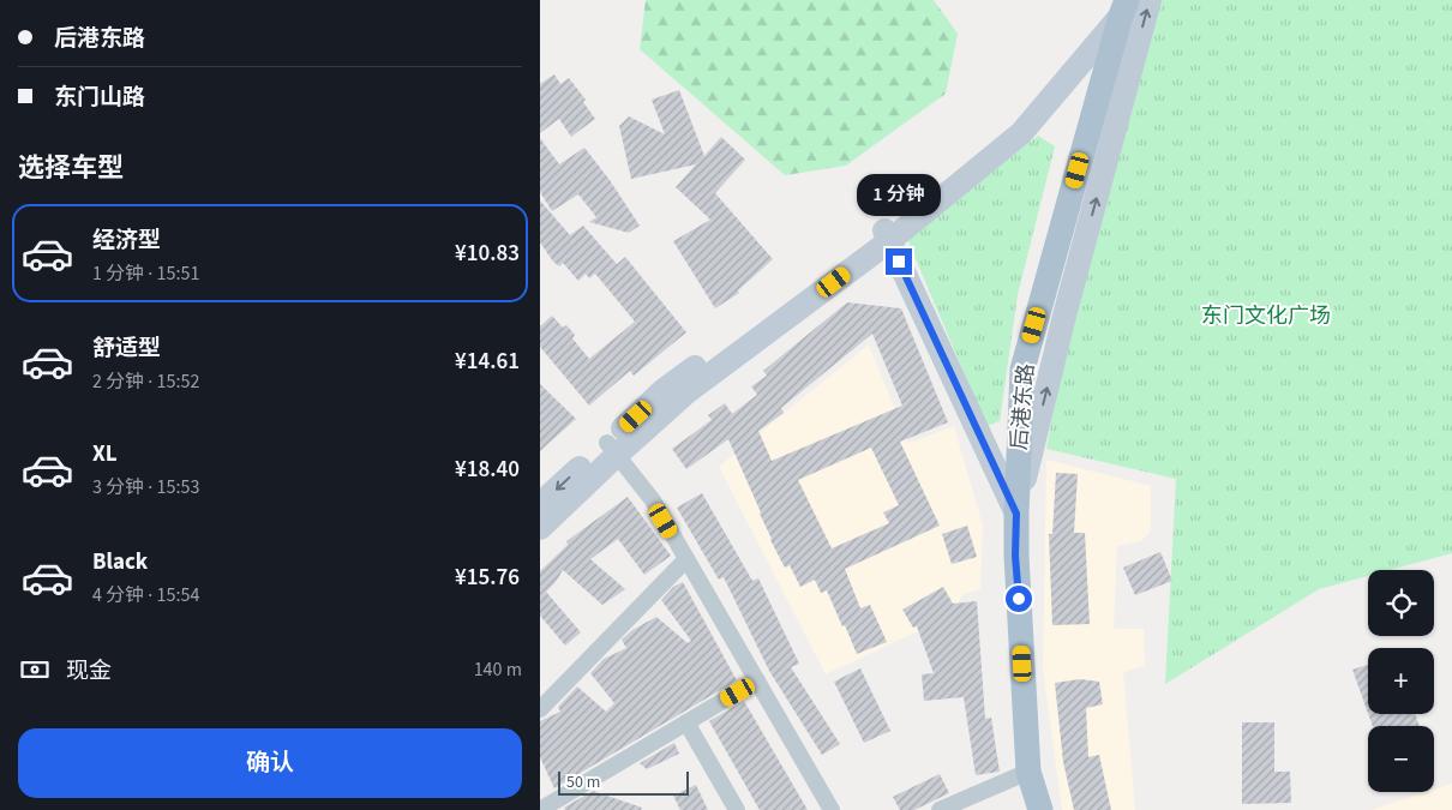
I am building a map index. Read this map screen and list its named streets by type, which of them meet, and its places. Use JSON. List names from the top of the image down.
{
  "streets": {
    "main road": ["后港东路"]
  },
  "parks": ["东门文化广场"],
  "scale_bar": "50 m",
  "page": {
    "banner": ["后港东路", "东门山路"],
    "heading": "选择车型",
    "bubble": "1 分钟",
    "list": [
      {
        "name": "经济型",
        "note": "1 分钟 · 15:51",
        "value": "¥10.83"
      },
      {
        "name": "舒适型",
        "note": "2 分钟 · 15:52",
        "value": "¥14.61"
      },
      {
        "name": "XL",
        "note": "3 分钟 · 15:53",
        "value": "¥18.40"
      },
      {
        "name": "Black",
        "note": "4 分钟 · 15:54",
        "value": "¥15.76"
      }
    ],
    "map_buttons": ["+", "−"],
    "pay": ["现金", "140 m"],
    "buttons": "确认",
    "scale": "50 m"
  }
}
